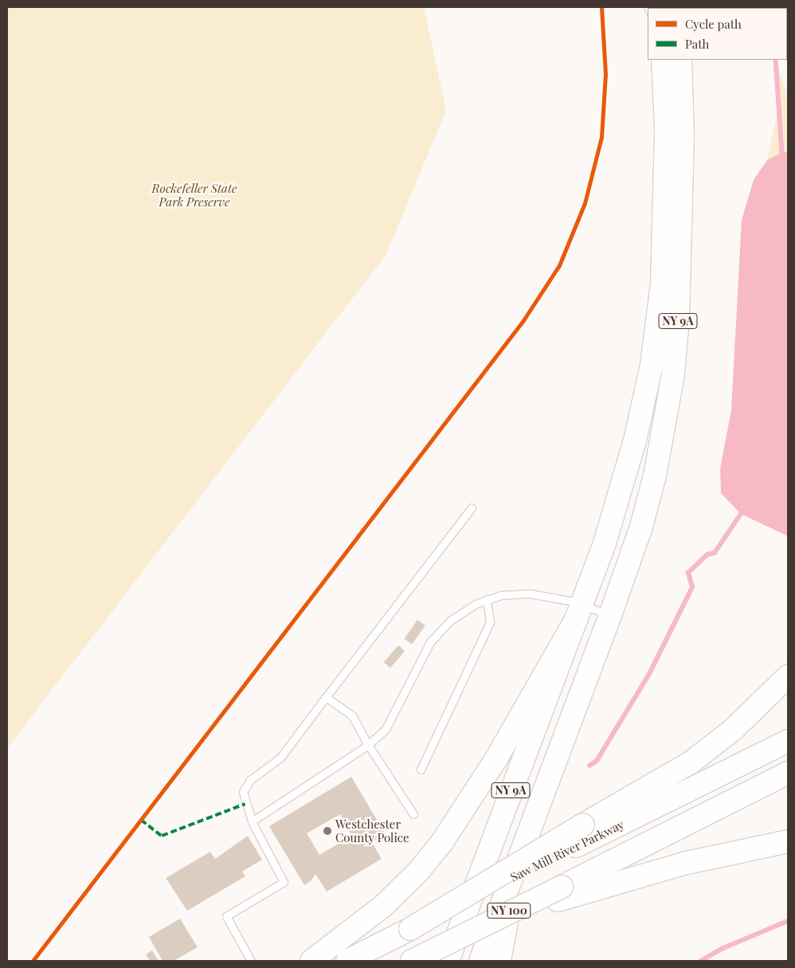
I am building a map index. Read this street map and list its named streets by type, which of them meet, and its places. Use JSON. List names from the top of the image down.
{
  "streets": {
    "main road": ["NY 9A", "Saw Mill River Parkway", "NY 100"]
  },
  "crossings": [
    ["NY 9A", "NY 100"]
  ],
  "parks": ["Rockefeller State Park Preserve"],
  "places": ["Westchester County Police"],
  "legend": ["Cycle path", "Path"]
}
